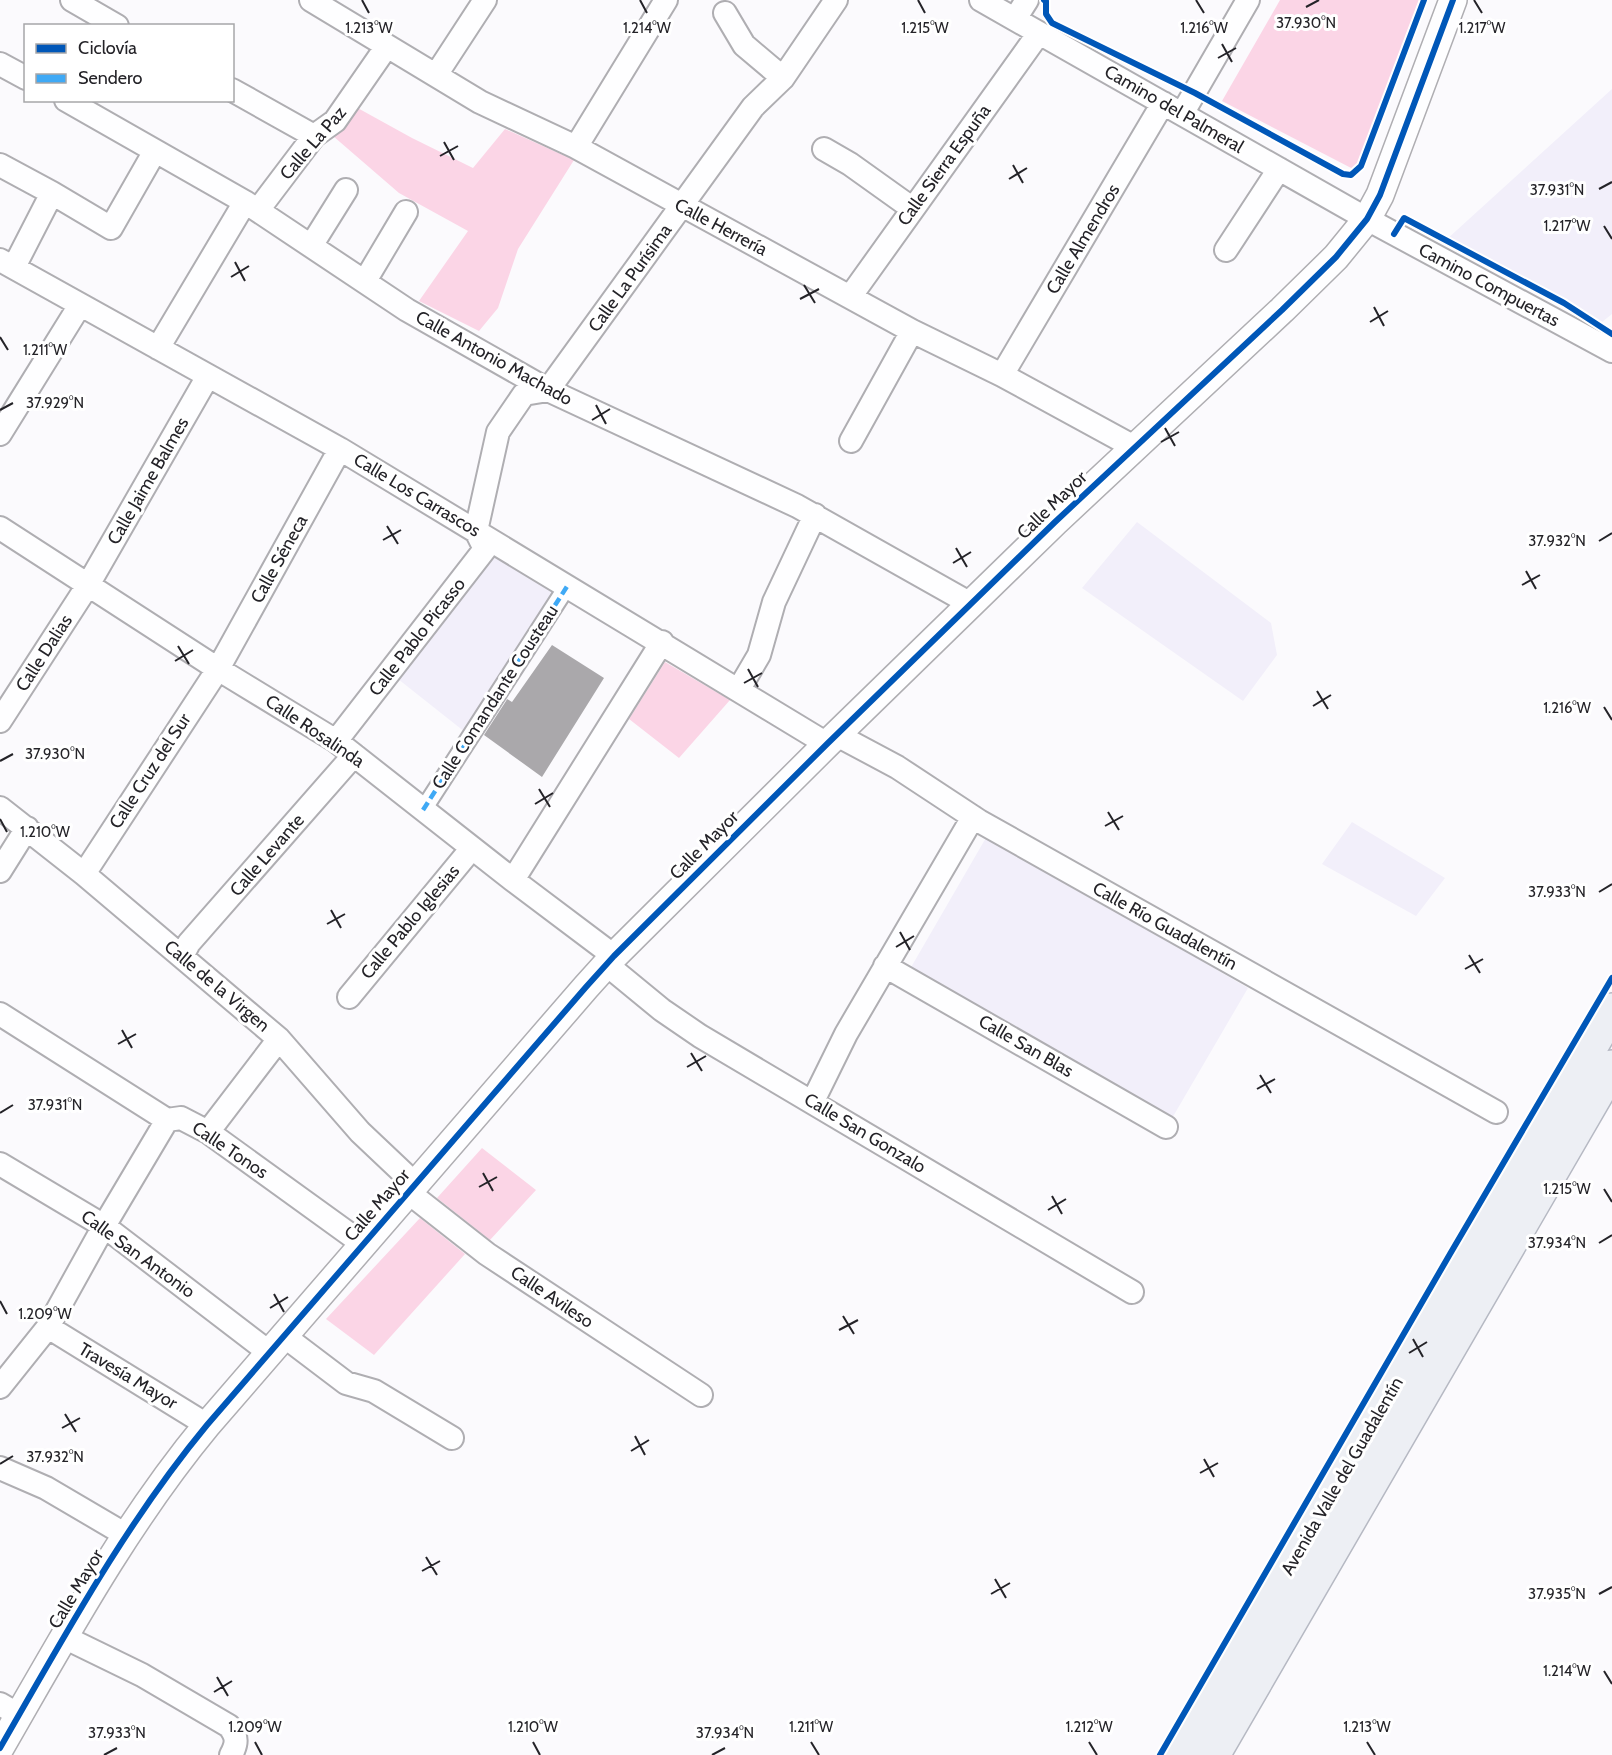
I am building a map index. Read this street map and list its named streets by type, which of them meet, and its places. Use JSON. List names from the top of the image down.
{
  "streets": {
    "main road": ["Avenida Valle del Guadalentín"],
    "street": [
      "Camino del Palmeral",
      "Calle La Paz",
      "Calle Sierra Espuña",
      "Calle Herrería",
      "Calle Almendros",
      "Calle La Purísima",
      "Camino Compuertas",
      "Calle Antonio Machado",
      "Calle Jaime Balmes",
      "Calle Los Carrascos",
      "Calle Mayor",
      "Calle Séneca",
      "Calle Pablo Picasso",
      "Calle Dalias",
      "Calle Comandante Cousteau",
      "Calle Rosalinda",
      "Calle Cruz del Sur",
      "Calle Levante",
      "Calle Pablo Iglesias",
      "Calle Río Guadalentín",
      "Calle de la Virgen",
      "Calle San Blas",
      "Calle San Gonzalo",
      "Calle Tonos",
      "Calle San Antonio",
      "Calle Avileso",
      "Travesía Mayor"
    ]
  },
  "crossings": [
    ["Camino del Palmeral", "Calle Sierra Espuña"],
    ["Camino del Palmeral", "Calle Almendros"],
    ["Camino del Palmeral", "Camino Compuertas"],
    ["Camino del Palmeral", "Calle Mayor"],
    ["Calle La Paz", "Calle Herrería"],
    ["Calle La Paz", "Calle Antonio Machado"],
    ["Calle La Paz", "Calle Los Carrascos"],
    ["Calle Sierra Espuña", "Calle Herrería"],
    ["Calle Herrería", "Calle Almendros"],
    ["Calle Herrería", "Calle La Purísima"],
    ["Calle Herrería", "Calle Mayor"],
    ["Calle La Purísima", "Calle Antonio Machado"],
    ["Camino Compuertas", "Calle Mayor"],
    ["Calle Antonio Machado", "Calle Mayor"],
    ["Calle Jaime Balmes", "Calle Los Carrascos"],
    ["Calle Jaime Balmes", "Calle Dalias"],
    ["Calle Jaime Balmes", "Calle Rosalinda"],
    ["Calle Los Carrascos", "Calle Mayor"],
    ["Calle Los Carrascos", "Calle Séneca"],
    ["Calle Los Carrascos", "Calle Pablo Picasso"],
    ["Calle Los Carrascos", "Calle Comandante Cousteau"],
    ["Calle Los Carrascos", "Calle Río Guadalentín"],
    ["Calle Mayor", "Calle Rosalinda"],
    ["Calle Mayor", "Calle Río Guadalentín"],
    ["Calle Mayor", "Calle de la Virgen"],
    ["Calle Mayor", "Calle San Gonzalo"],
    ["Calle Mayor", "Calle Tonos"],
    ["Calle Mayor", "Calle San Antonio"],
    ["Calle Mayor", "Calle Avileso"],
    ["Calle Mayor", "Travesía Mayor"],
    ["Calle Séneca", "Calle Rosalinda"],
    ["Calle Séneca", "Calle Cruz del Sur"],
    ["Calle Pablo Picasso", "Calle Rosalinda"],
    ["Calle Dalias", "Calle Rosalinda"],
    ["Calle Comandante Cousteau", "Calle Rosalinda"],
    ["Calle Rosalinda", "Calle Cruz del Sur"],
    ["Calle Rosalinda", "Calle Levante"],
    ["Calle Rosalinda", "Calle Pablo Iglesias"],
    ["Calle Rosalinda", "Calle San Gonzalo"],
    ["Calle Cruz del Sur", "Calle de la Virgen"],
    ["Calle Levante", "Calle de la Virgen"],
    ["Calle de la Virgen", "Calle Avileso"]
  ],
  "legend": ["Ciclovía", "Sendero"],
  "coordinates": [
    "37.930°N",
    "1.213°W",
    "1.214°W",
    "1.215°W",
    "1.216°W",
    "1.217°W",
    "37.931°N",
    "1.211°W",
    "37.929°N",
    "37.932°N",
    "1.210°W",
    "37.933°N",
    "37.934°N",
    "1.209°W",
    "37.935°N",
    "1.212°W"
  ]
}
